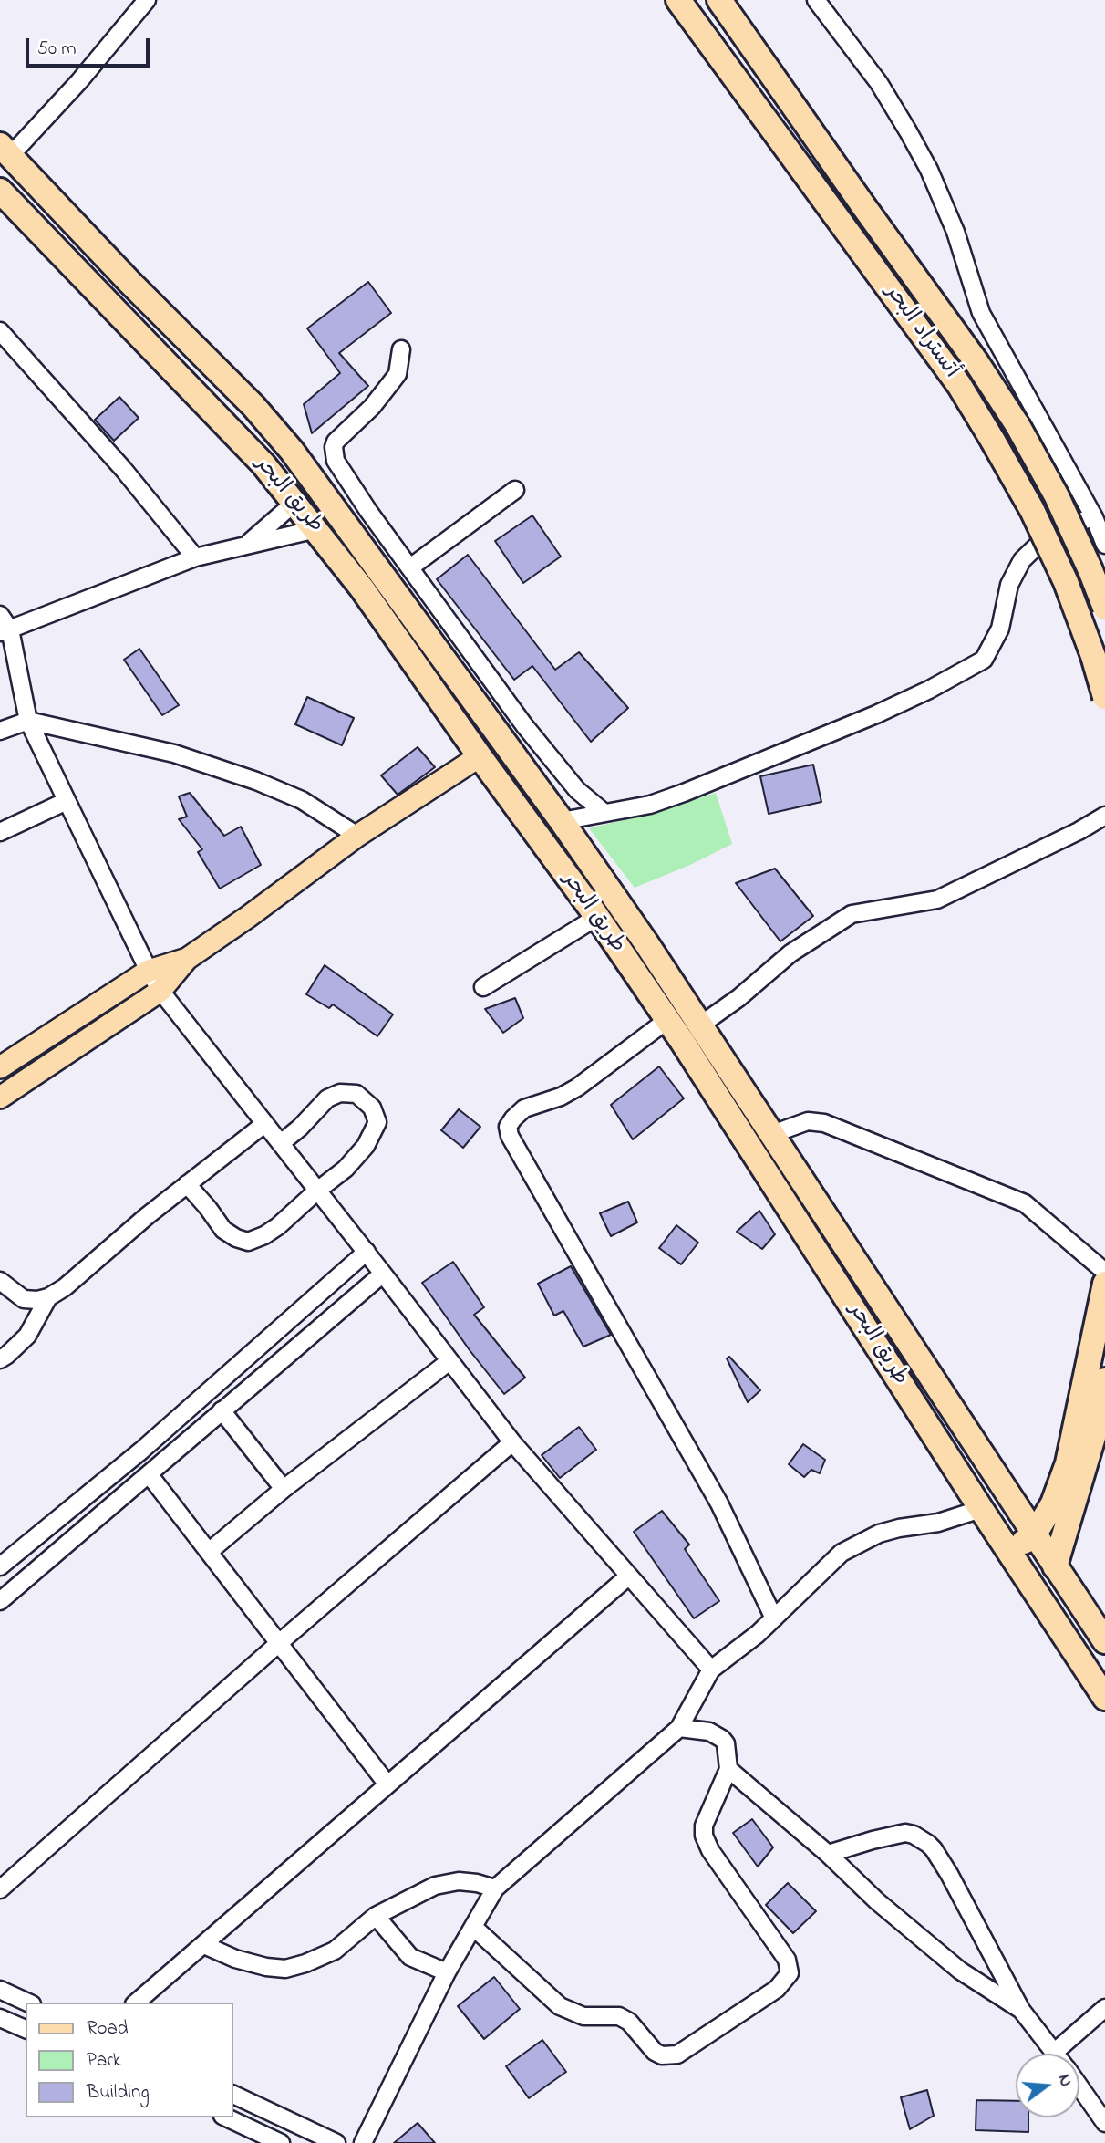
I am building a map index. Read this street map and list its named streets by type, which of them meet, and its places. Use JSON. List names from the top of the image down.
{
  "streets": {
    "highway": ["أتستراد البحر", "طريق البحر"]
  },
  "legend": ["Road", "Park", "Building"],
  "scale_bar": "50 m",
  "north": "right"
}
